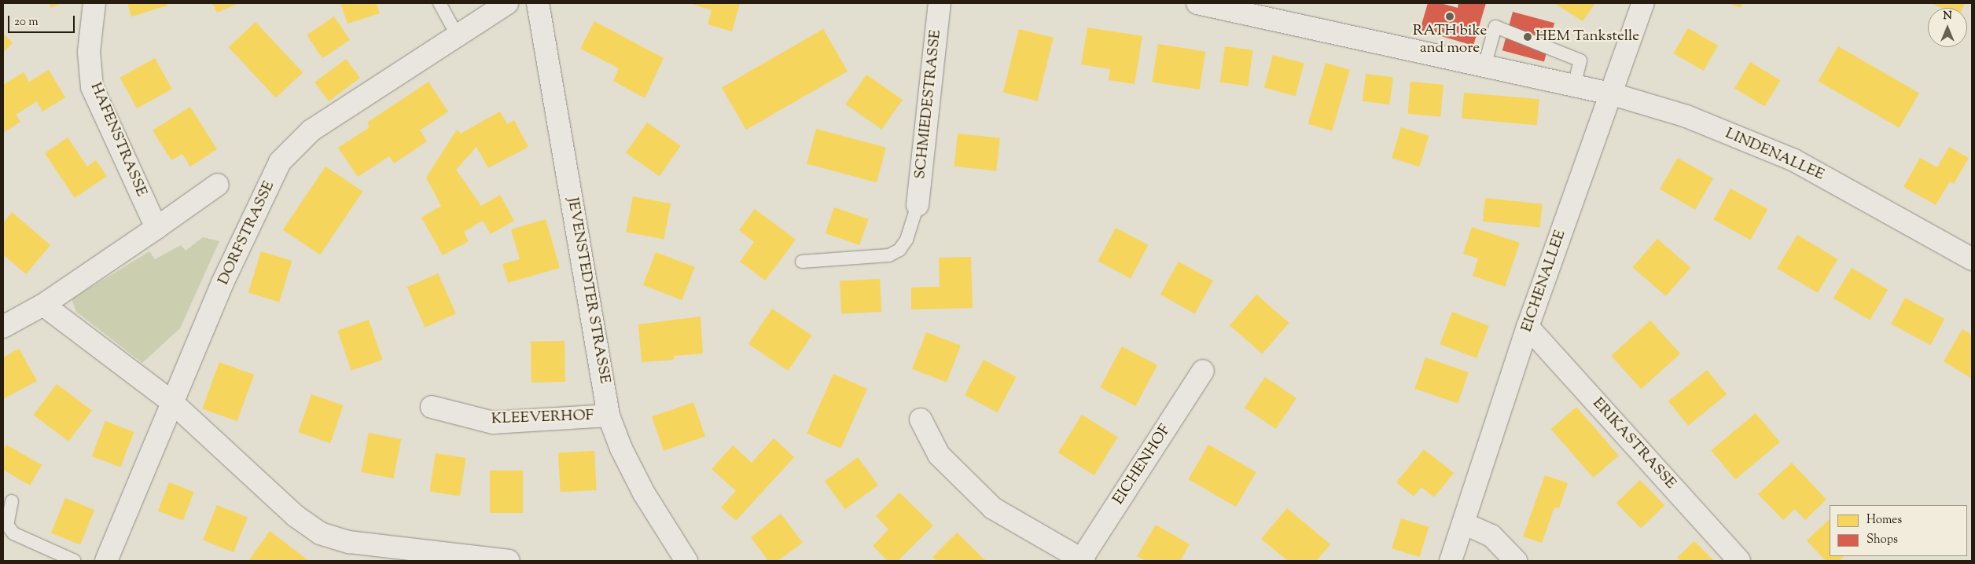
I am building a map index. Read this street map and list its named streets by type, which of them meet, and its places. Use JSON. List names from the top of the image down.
{
  "streets": {
    "street": [
      "SCHMIEDESTRASSE",
      "HAFENSTRASSE",
      "LINDENALLEE",
      "DORFSTRASSE",
      "EICHENALLEE",
      "JEVENSTEDTER STRASSE",
      "KLEEVERHOF",
      "ERIKASTRASSE",
      "EICHENHOF"
    ]
  },
  "crossings": [
    ["LINDENALLEE", "EICHENALLEE"],
    ["EICHENALLEE", "ERIKASTRASSE"],
    ["JEVENSTEDTER STRASSE", "KLEEVERHOF"]
  ],
  "places": ["RATH bike and more", "HEM Tankstelle"],
  "legend": ["Homes", "Shops"],
  "scale_bar": "20 m",
  "north": "top"
}
